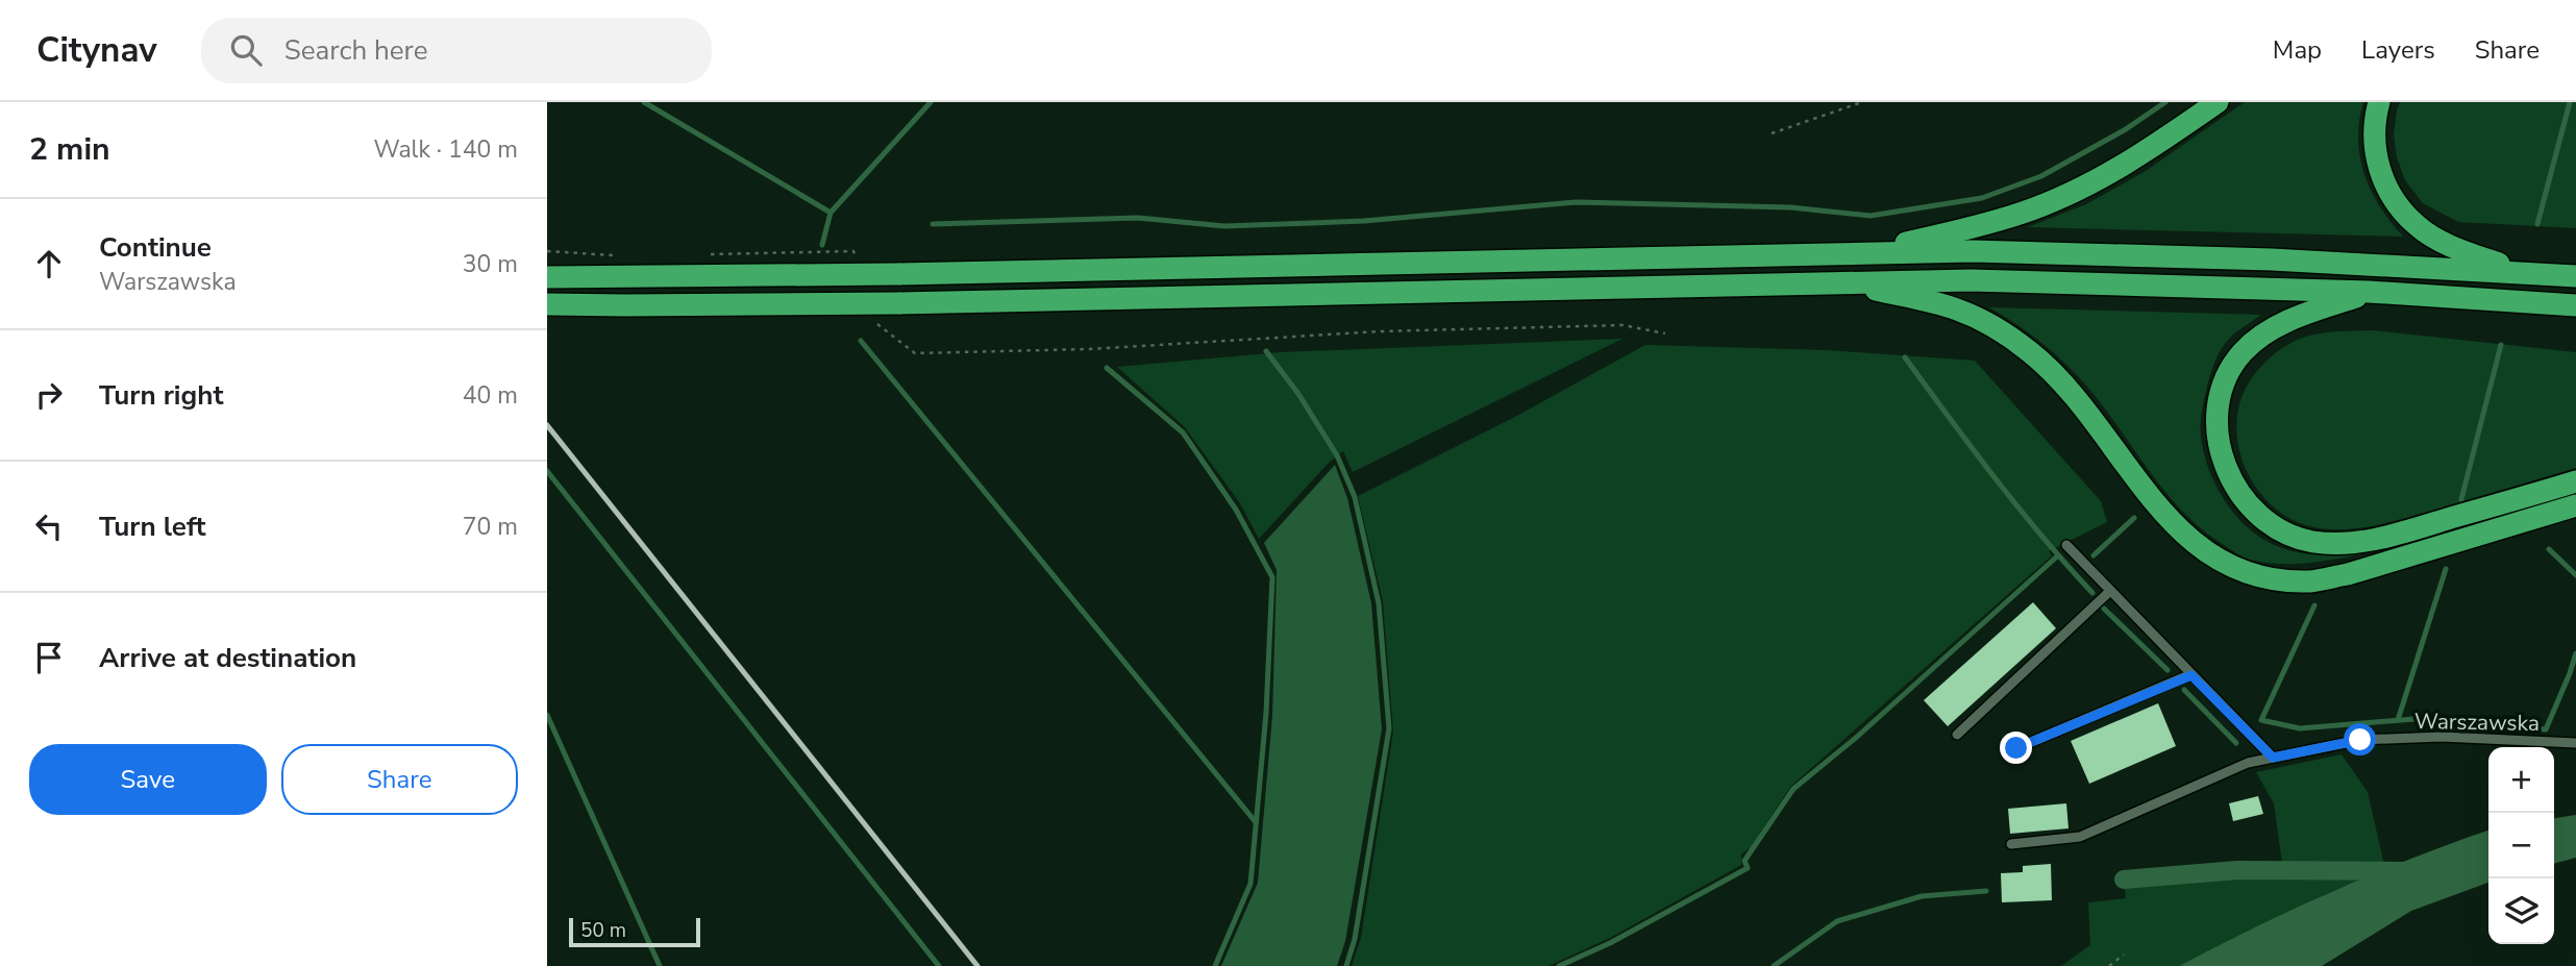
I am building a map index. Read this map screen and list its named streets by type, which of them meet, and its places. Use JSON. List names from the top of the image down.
{
  "streets": {
    "lane": ["Warszawska"]
  },
  "scale_bar": "50 m",
  "page": {
    "header": "Citynav",
    "search": "Search here",
    "nav": ["Map", "Layers", "Share"],
    "heading": ["2 min", "Walk · 140 m"],
    "list": [
      ["Continue", "Warszawska", "30 m"],
      ["Turn right", "40 m"],
      ["Turn left", "70 m"],
      "Arrive at destination"
    ],
    "buttons": ["Save", "Share"],
    "map_buttons": ["+", "−"],
    "scale": "50 m"
  }
}
